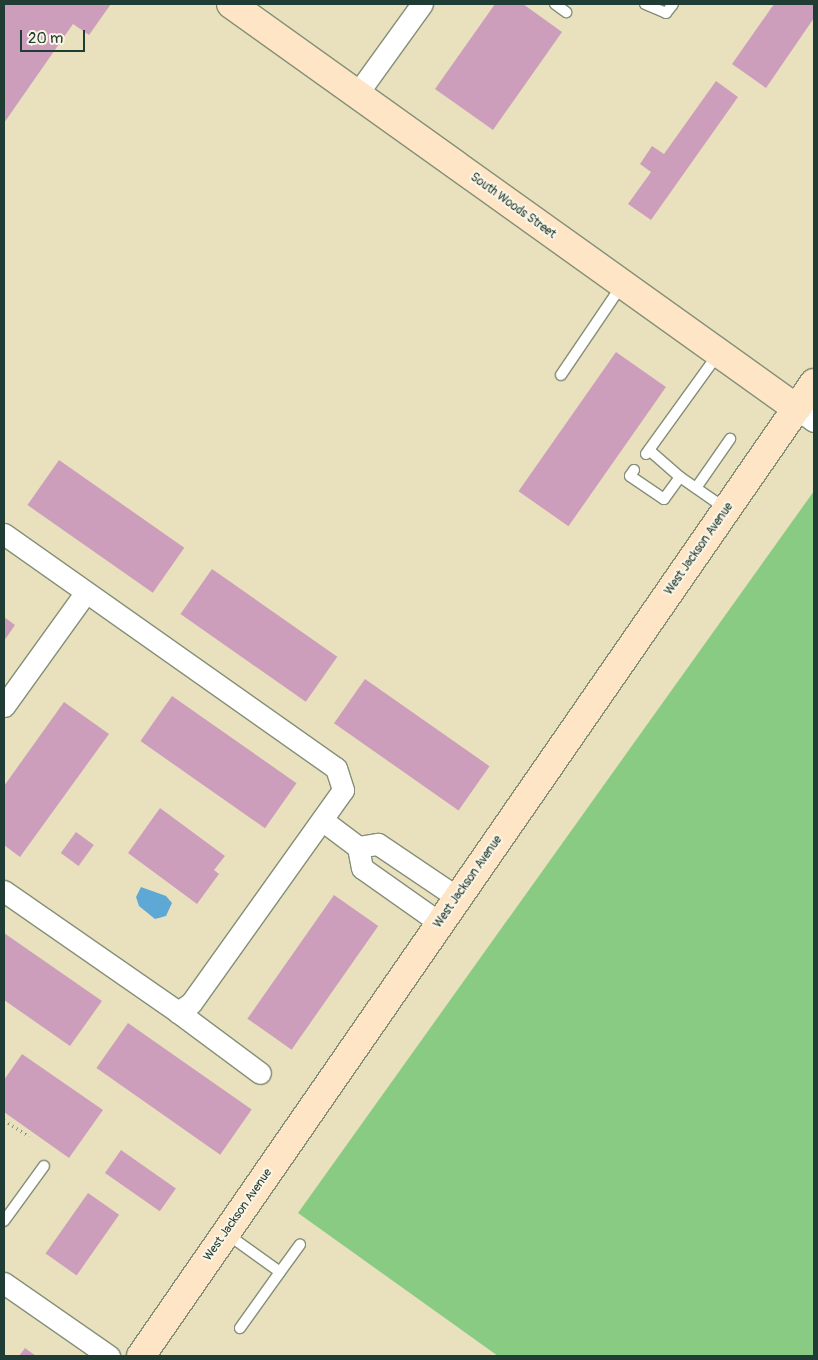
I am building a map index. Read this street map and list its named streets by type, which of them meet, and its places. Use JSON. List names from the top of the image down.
{
  "streets": {
    "street": ["South Woods Street", "West Jackson Avenue"]
  },
  "crossings": [
    ["South Woods Street", "West Jackson Avenue"]
  ],
  "scale_bar": "20 m"
}
